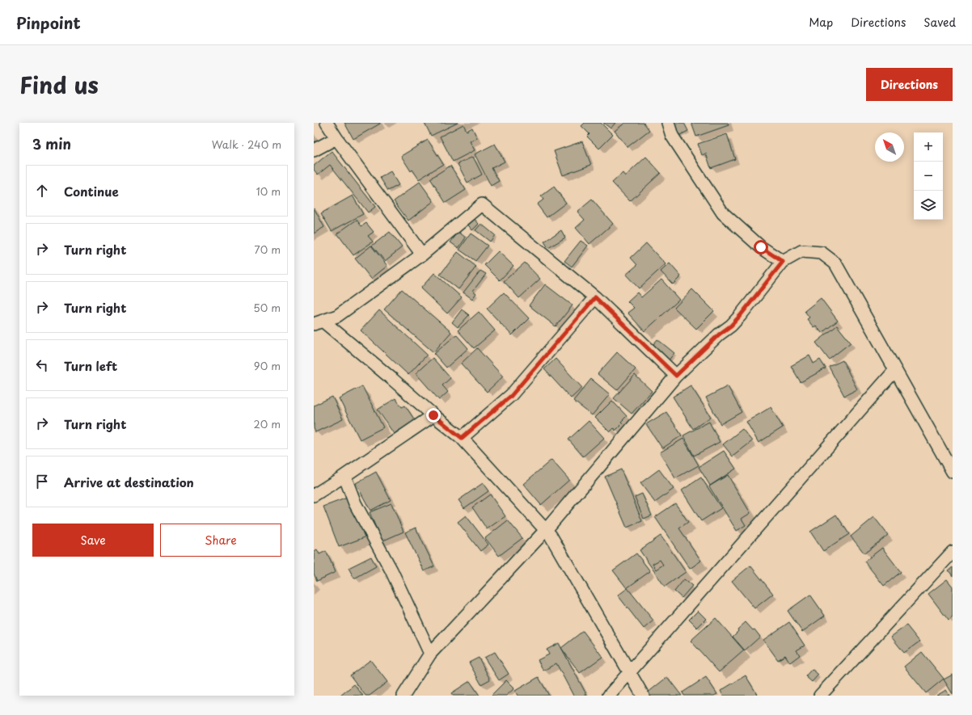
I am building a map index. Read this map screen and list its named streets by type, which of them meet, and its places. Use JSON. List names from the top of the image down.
{
  "north": "top left",
  "page": {
    "header": "Pinpoint",
    "nav": ["Map", "Directions", "Saved"],
    "title": "Find us",
    "buttons": [
      "Directions",
      ["Save", "Share"]
    ],
    "heading": ["3 min", "Walk · 240 m"],
    "map_buttons": ["+", "−"],
    "list": [
      ["Continue", "10 m"],
      ["Turn right", "70 m"],
      ["Turn right", "50 m"],
      ["Turn left", "90 m"],
      ["Turn right", "20 m"],
      "Arrive at destination"
    ]
  }
}
